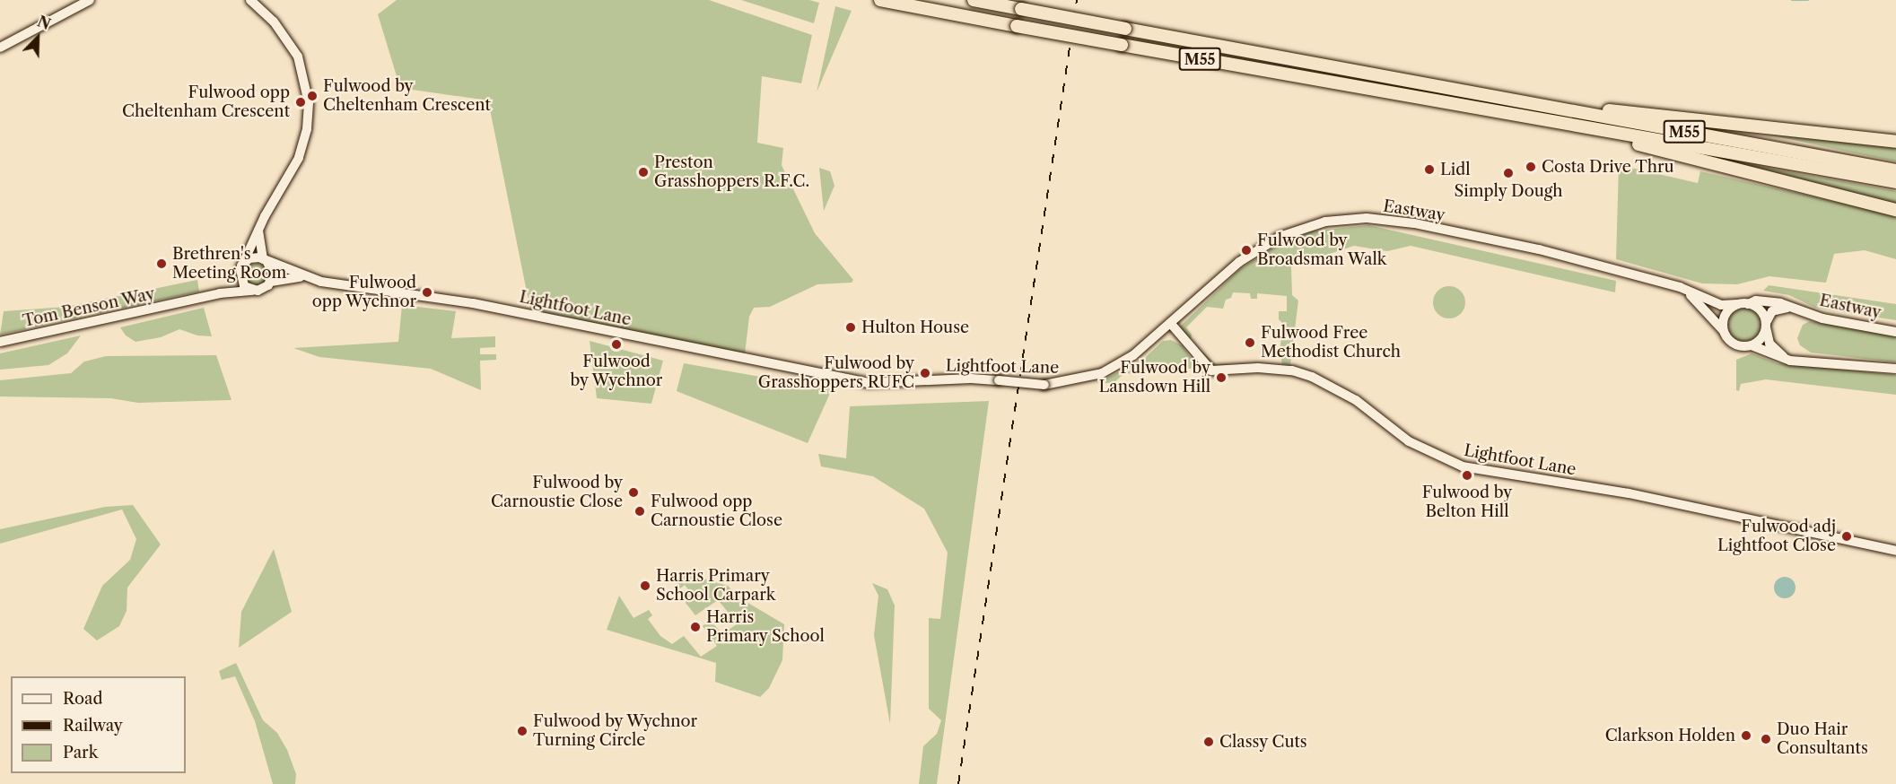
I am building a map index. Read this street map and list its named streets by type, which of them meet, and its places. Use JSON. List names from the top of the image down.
{
  "streets": {
    "highway": ["M55"],
    "main road": ["Eastway", "Tom Benson Way", "Lightfoot Lane"]
  },
  "crossings": [
    ["Eastway", "Lightfoot Lane"],
    ["Tom Benson Way", "Lightfoot Lane"]
  ],
  "places": [
    "Fulwood by Cheltenham Crescent",
    "Fulwood opp Cheltenham Crescent",
    "Costa Drive Thru",
    "Lidl",
    "Preston Grasshoppers R.F.C.",
    "Simply Dough",
    "Fulwood by Broadsman Walk",
    "Brethren's Meeting Room",
    "Fulwood opp Wychnor",
    "Hulton House",
    "Fulwood Free Methodist Church",
    "Fulwood by Wychnor",
    "Fulwood by Grasshoppers RUFC",
    "Fulwood by Lansdown Hill",
    "Fulwood by Belton Hill",
    "Fulwood by Carnoustie Close",
    "Fulwood opp Carnoustie Close",
    "Fulwood adj Lightfoot Close",
    "Harris Primary School Carpark",
    "Harris Primary School",
    "Fulwood by Wychnor Turning Circle",
    "Clarkson Holden",
    "Duo Hair Consultants",
    "Classy Cuts"
  ],
  "legend": ["Road", "Railway", "Park"],
  "north": "top right"
}
